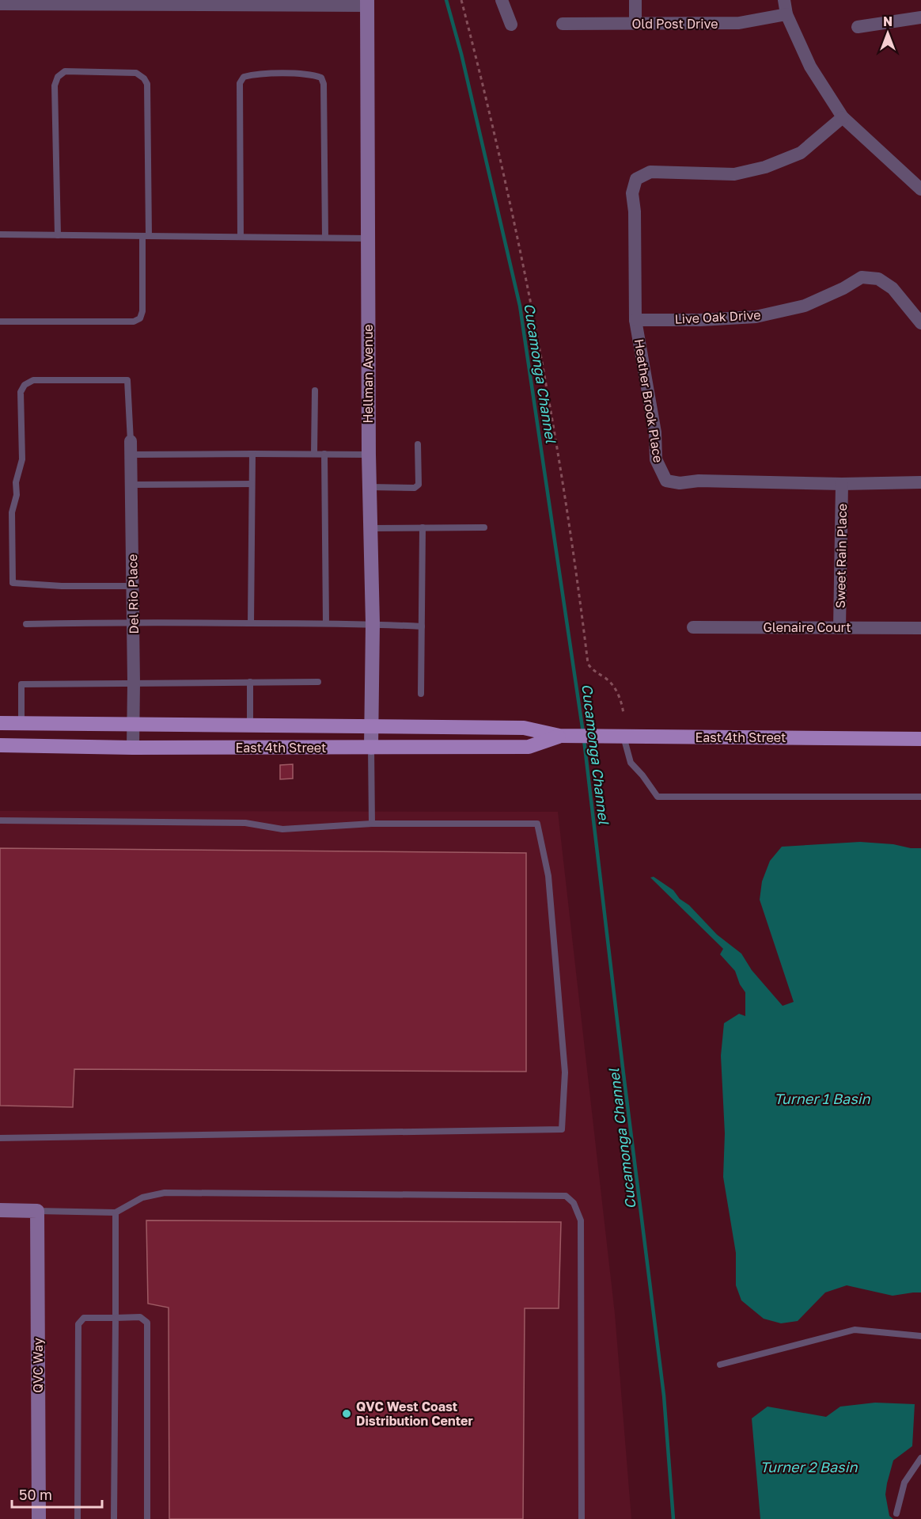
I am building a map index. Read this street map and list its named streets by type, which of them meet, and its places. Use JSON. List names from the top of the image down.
{
  "streets": {
    "main road": ["East 4th Street"],
    "street": [
      "Old Post Drive",
      "Live Oak Drive",
      "Hellman Avenue",
      "Heather Brook Place",
      "Sweet Rain Place",
      "Del Rio Place",
      "Glenaire Court",
      "QVC Way"
    ]
  },
  "crossings": [
    ["Live Oak Drive", "Heather Brook Place"],
    ["Hellman Avenue", "East 4th Street"],
    ["Heather Brook Place", "Sweet Rain Place"],
    ["Sweet Rain Place", "Glenaire Court"],
    ["Del Rio Place", "East 4th Street"]
  ],
  "water": ["Cucamonga Channel", "Turner 1 Basin", "Turner 2 Basin"],
  "places": ["QVC West Coast Distribution Center"],
  "scale_bar": "50 m",
  "north": "top"
}
